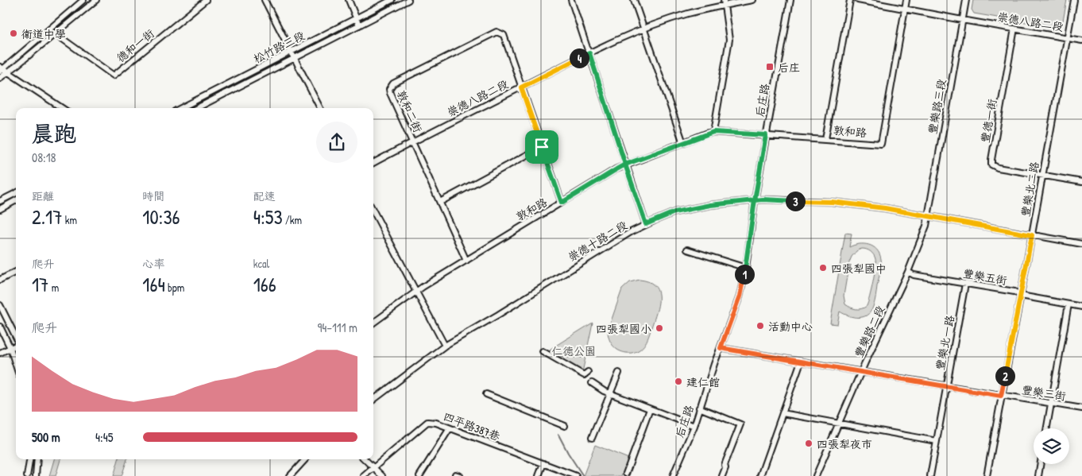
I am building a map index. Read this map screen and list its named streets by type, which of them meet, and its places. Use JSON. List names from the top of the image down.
{
  "streets": {
    "street": [
      "崇德八路二段",
      "德和一街",
      "松竹路三段",
      "后庄路",
      "豐樂路三段",
      "敦和二街",
      "豐德一街",
      "敦和路",
      "豐樂北二路",
      "崇德十路二段",
      "豐樂五街",
      "豐樂路二段",
      "豐樂北一路",
      "豐樂三街",
      "四平路387巷"
    ]
  },
  "crossings": [
    ["崇德八路二段", "豐樂路三段"],
    ["崇德八路二段", "敦和二街"],
    ["崇德八路二段", "豐德一街"],
    ["崇德八路二段", "敦和路"],
    ["崇德八路二段", "豐樂北二路"],
    ["后庄路", "敦和路"],
    ["后庄路", "崇德十路二段"],
    ["后庄路", "豐樂三街"],
    ["豐樂路三段", "崇德十路二段"],
    ["豐樂路三段", "豐樂路二段"],
    ["敦和二街", "敦和路"],
    ["豐德一街", "豐樂北二路"],
    ["豐樂北二路", "崇德十路二段"],
    ["豐樂北二路", "豐樂五街"],
    ["豐樂北二路", "豐樂三街"],
    ["崇德十路二段", "豐樂路二段"],
    ["豐樂五街", "豐樂路二段"],
    ["豐樂五街", "豐樂北一路"],
    ["豐樂路二段", "豐樂三街"],
    ["豐樂北一路", "豐樂三街"]
  ],
  "parks": ["仁德公園"],
  "places": {
    "other": [
      "衛道中學",
      "四張犁國中",
      "活動中心",
      "四張犁國小",
      "建仁館",
      "四張犁夜市"
    ],
    "transit": ["后庄"]
  },
  "page": {
    "pins": [
      "4",
      "3",
      "1",
      "2"
    ],
    "heading": ["晨跑", "08:18"],
    "stats": [
      ["距離", "2.17 km"],
      ["時間", "10:36"],
      ["配速", "4:53 /km"],
      ["爬升", "17 m"],
      ["心率", "164 bpm"],
      ["kcal", "166"]
    ],
    "chart": ["爬升", "94–111 m"],
    "list": [
      {
        "name": "500 m",
        "note": "4:45"
      }
    ]
  }
}
